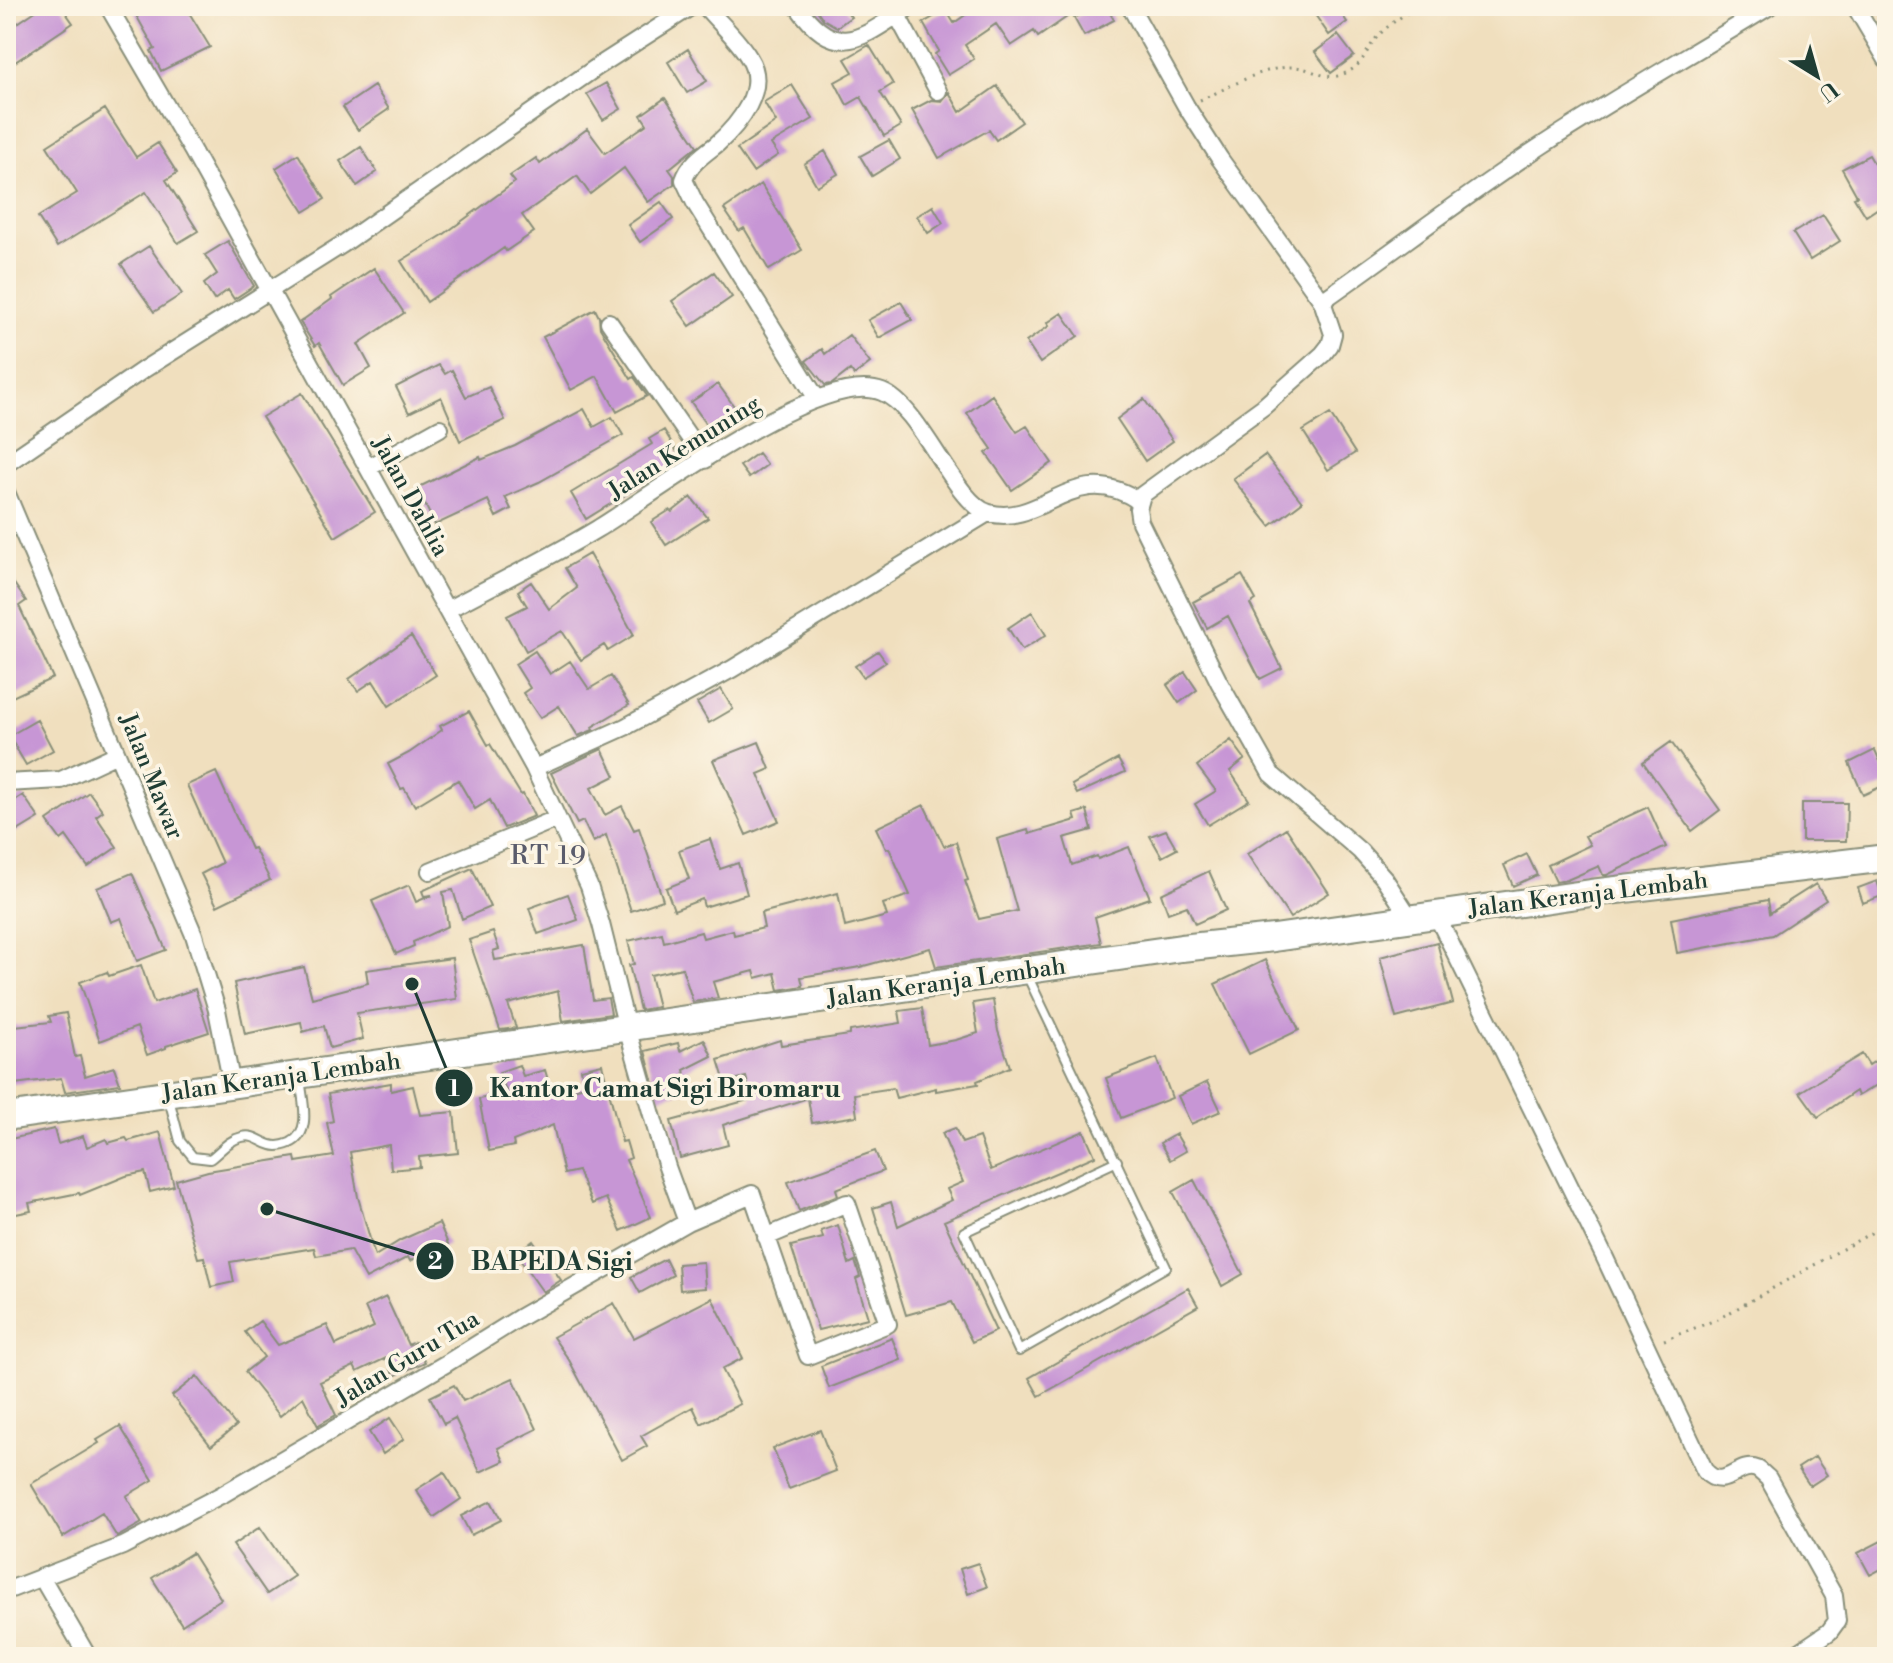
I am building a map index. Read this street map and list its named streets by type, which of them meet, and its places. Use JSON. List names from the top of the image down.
{
  "streets": {
    "main road": ["Jalan Keranja Lembah"],
    "street": [
      "Jalan Kemuning",
      "Jalan Dahlia",
      "Jalan Mawar",
      "Jalan Guru Tua"
    ]
  },
  "crossings": [
    ["Jalan Kemuning", "Jalan Dahlia"],
    ["Jalan Dahlia", "Jalan Keranja Lembah"],
    ["Jalan Mawar", "Jalan Keranja Lembah"]
  ],
  "districts": ["RT 19"],
  "places": ["Kantor Camat Sigi Biromaru", "BAPEDA Sigi"],
  "north": "bottom right"
}
